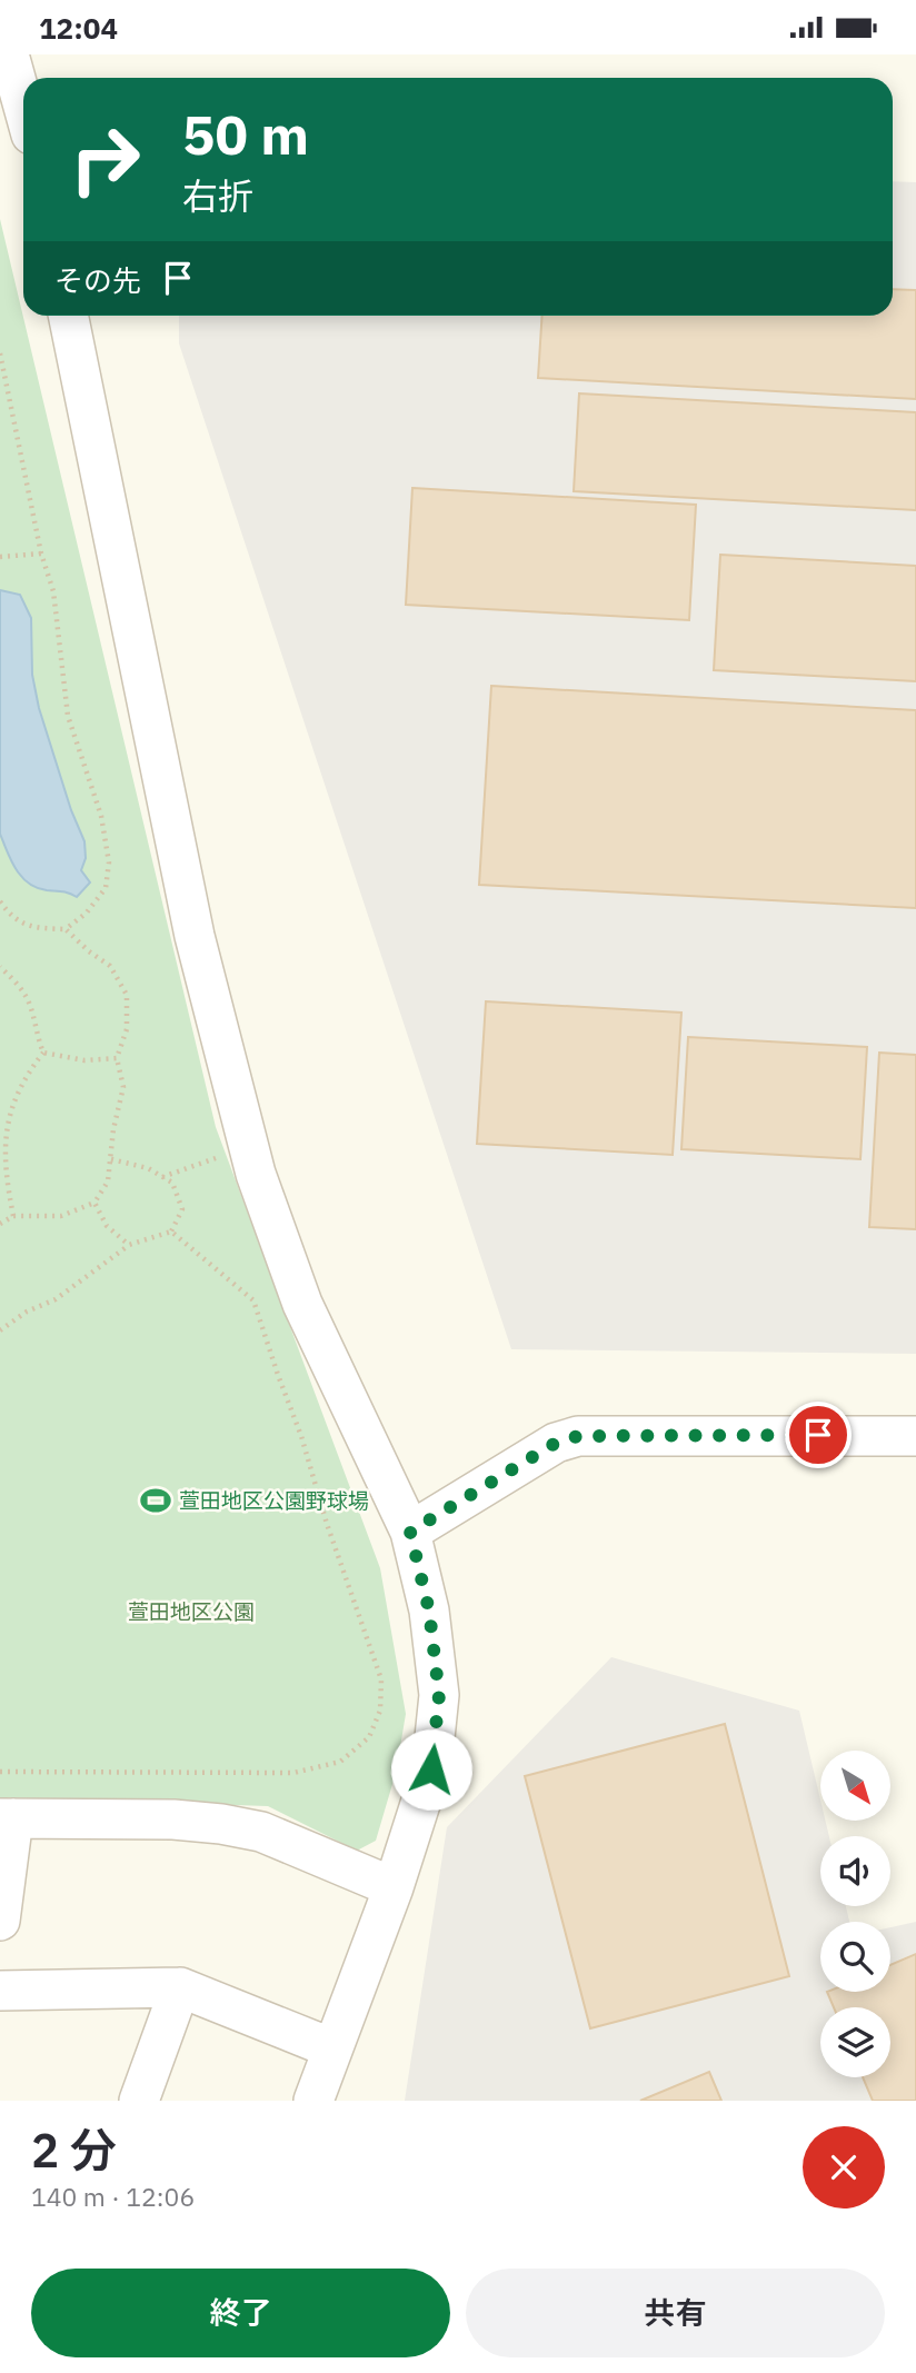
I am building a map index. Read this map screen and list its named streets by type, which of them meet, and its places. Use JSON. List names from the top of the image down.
{
  "parks": ["萱田地区公園"],
  "places": {
    "sports": ["萱田地区公園野球場"]
  },
  "north": "bottom right",
  "page": {
    "status": "12:04",
    "turn": ["50 m", "右折"],
    "then": "その先",
    "heading": ["2 分", "140 m · 12:06"],
    "buttons": ["終了", "共有"]
  }
}
